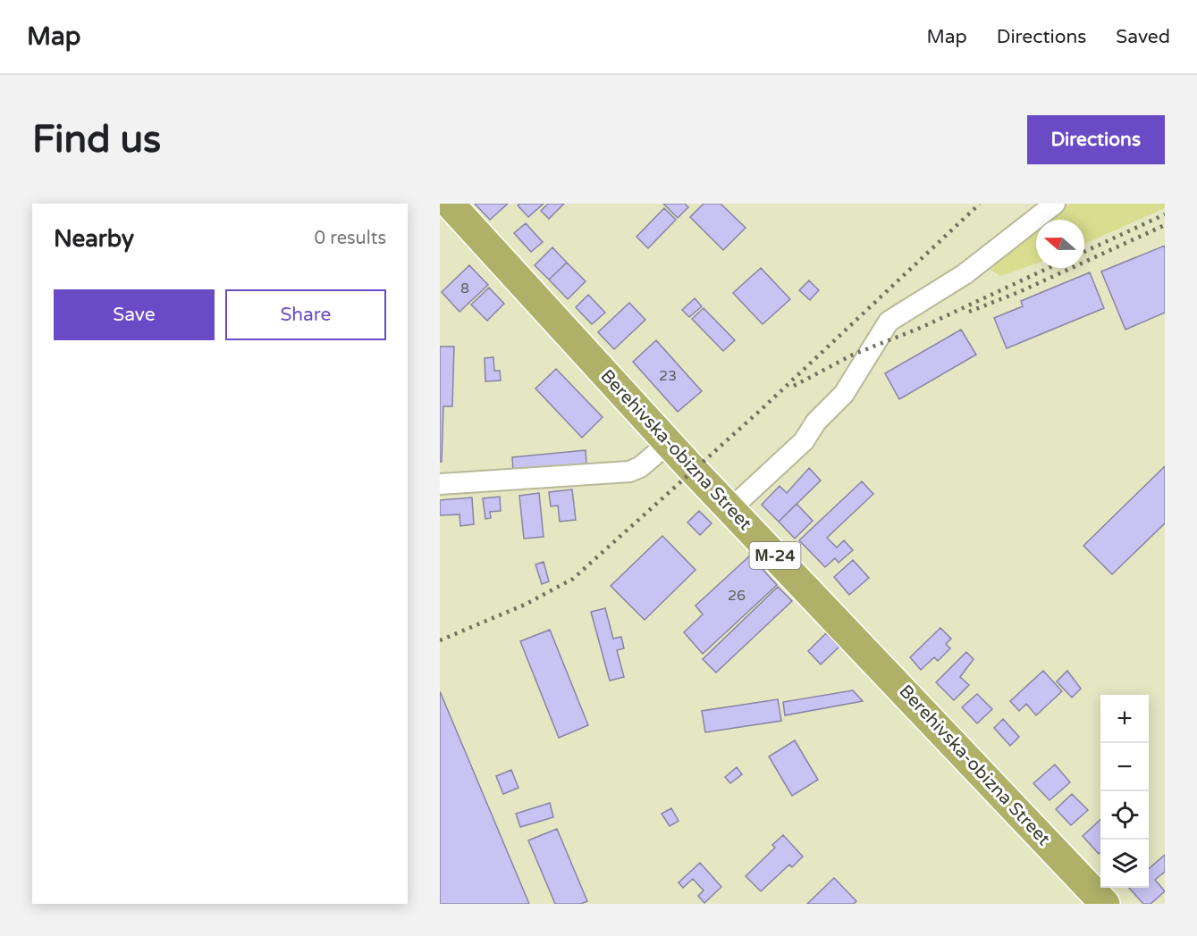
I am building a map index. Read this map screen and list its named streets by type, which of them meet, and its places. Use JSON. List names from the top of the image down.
{
  "streets": {
    "highway": ["Berehivska-obizna Street", "М-24"]
  },
  "house_numbers": ["8", "23", "26"],
  "north": "left",
  "page": {
    "header": "Map",
    "nav": ["Map", "Directions", "Saved"],
    "buttons": [
      "Directions",
      ["Save", "Share"]
    ],
    "title": "Find us",
    "heading": ["Nearby", "0 results"],
    "map_buttons": ["+", "−"]
  }
}
